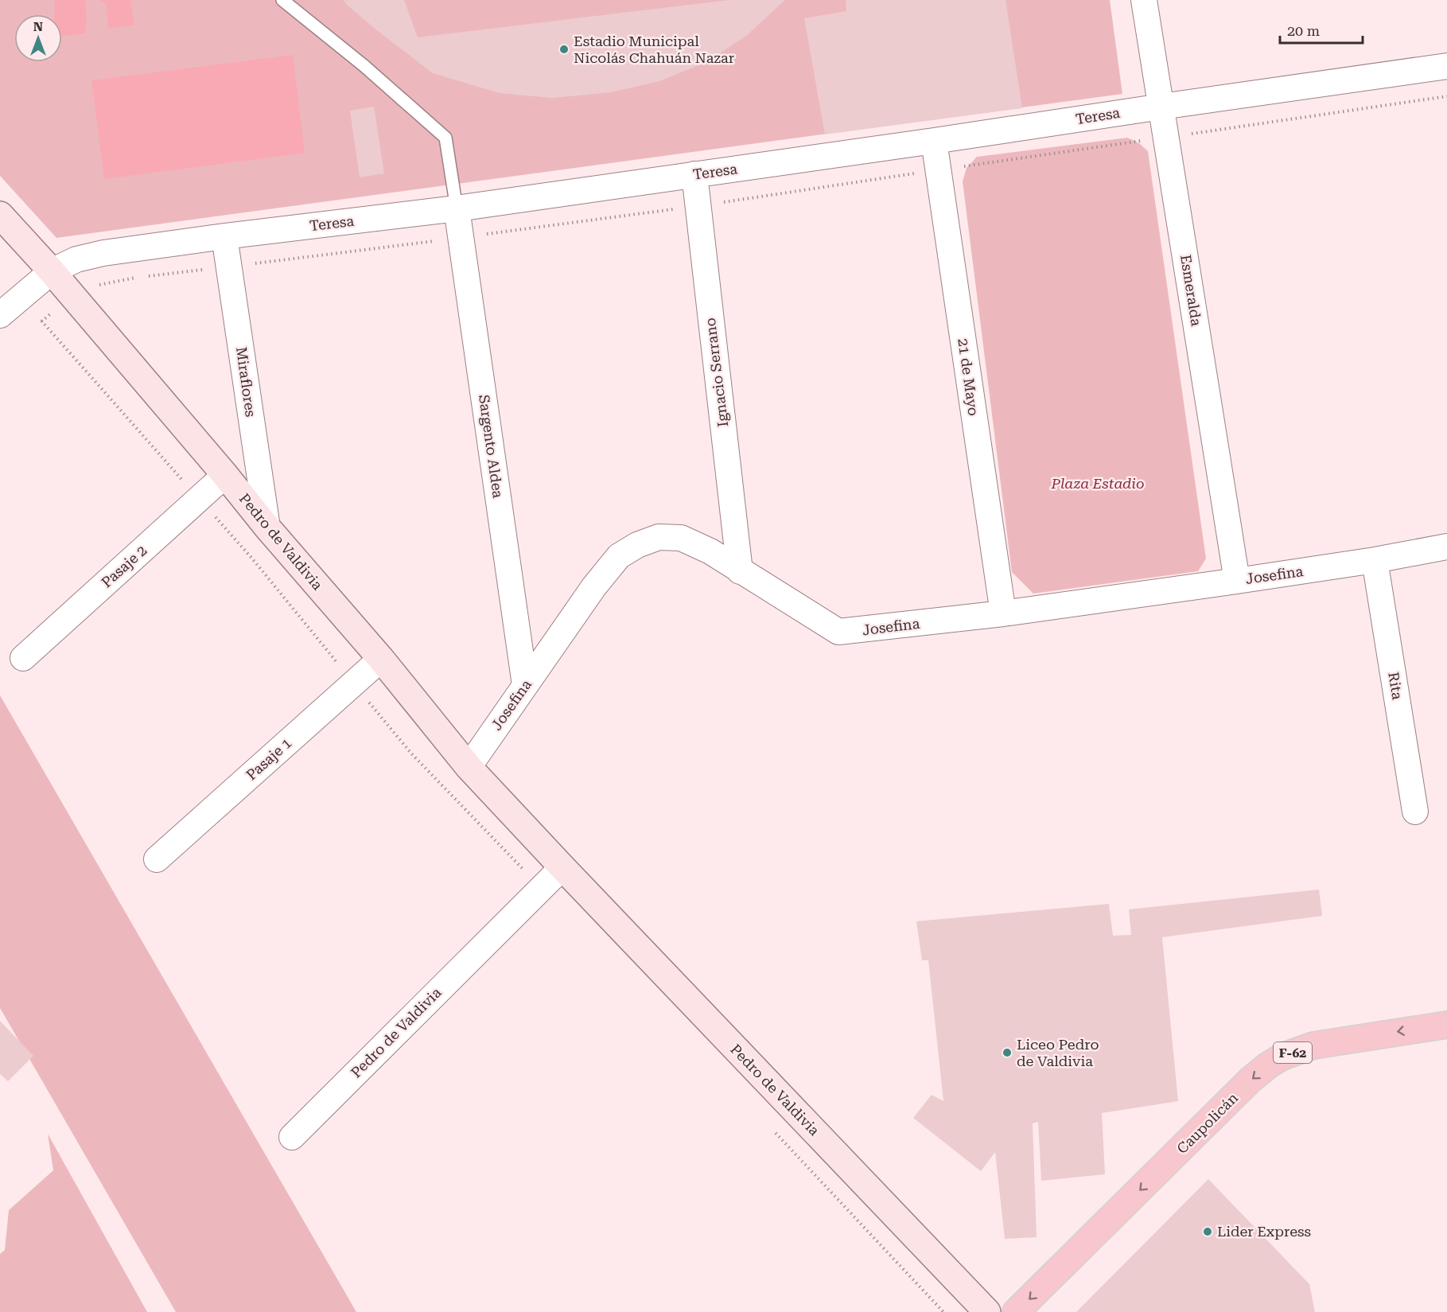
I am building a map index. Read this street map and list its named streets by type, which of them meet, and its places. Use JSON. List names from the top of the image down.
{
  "streets": {
    "main road": ["F-62", "Caupolicán"],
    "street": [
      "Teresa",
      "Esmeralda",
      "Ignacio Serrano",
      "21 de Mayo",
      "Miraflores",
      "Sargento Aldea",
      "Pedro de Valdivia",
      "Pasaje 2",
      "Josefina",
      "Rita",
      "Pasaje 1"
    ]
  },
  "crossings": [
    ["Teresa", "Esmeralda"],
    ["Teresa", "Ignacio Serrano"],
    ["Teresa", "21 de Mayo"],
    ["Teresa", "Miraflores"],
    ["Teresa", "Sargento Aldea"],
    ["Teresa", "Pedro de Valdivia"],
    ["Esmeralda", "Josefina"],
    ["Ignacio Serrano", "Josefina"],
    ["21 de Mayo", "Josefina"],
    ["Miraflores", "Pedro de Valdivia"],
    ["Sargento Aldea", "Josefina"],
    ["Pedro de Valdivia", "Pasaje 2"],
    ["Pedro de Valdivia", "Josefina"],
    ["Pedro de Valdivia", "Pasaje 1"],
    ["Josefina", "Rita"]
  ],
  "one_way": ["Caupolicán"],
  "parks": ["Plaza Estadio"],
  "places": ["Estadio Municipal Nicolás Chahuán Nazar", "Liceo Pedro de Valdivia", "Lider Express"],
  "scale_bar": "20 m",
  "north": "top"
}
